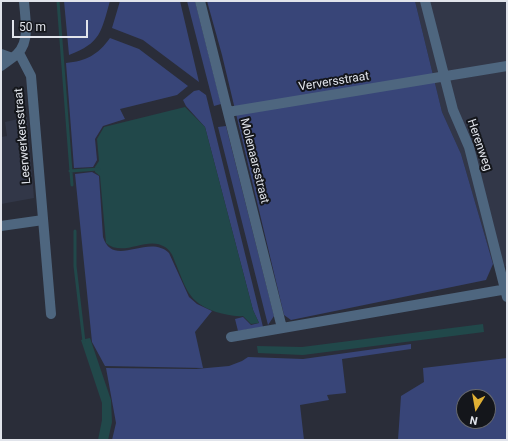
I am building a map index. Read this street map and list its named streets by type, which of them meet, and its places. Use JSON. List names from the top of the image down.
{
  "streets": {
    "street": [
      "Verversstraat",
      "Leerwerkersstraat",
      "Herenweg",
      "Molenaarsstraat"
    ]
  },
  "crossings": [
    ["Verversstraat", "Herenweg"],
    ["Verversstraat", "Molenaarsstraat"]
  ],
  "scale_bar": "50 m",
  "north": "bottom"
}
